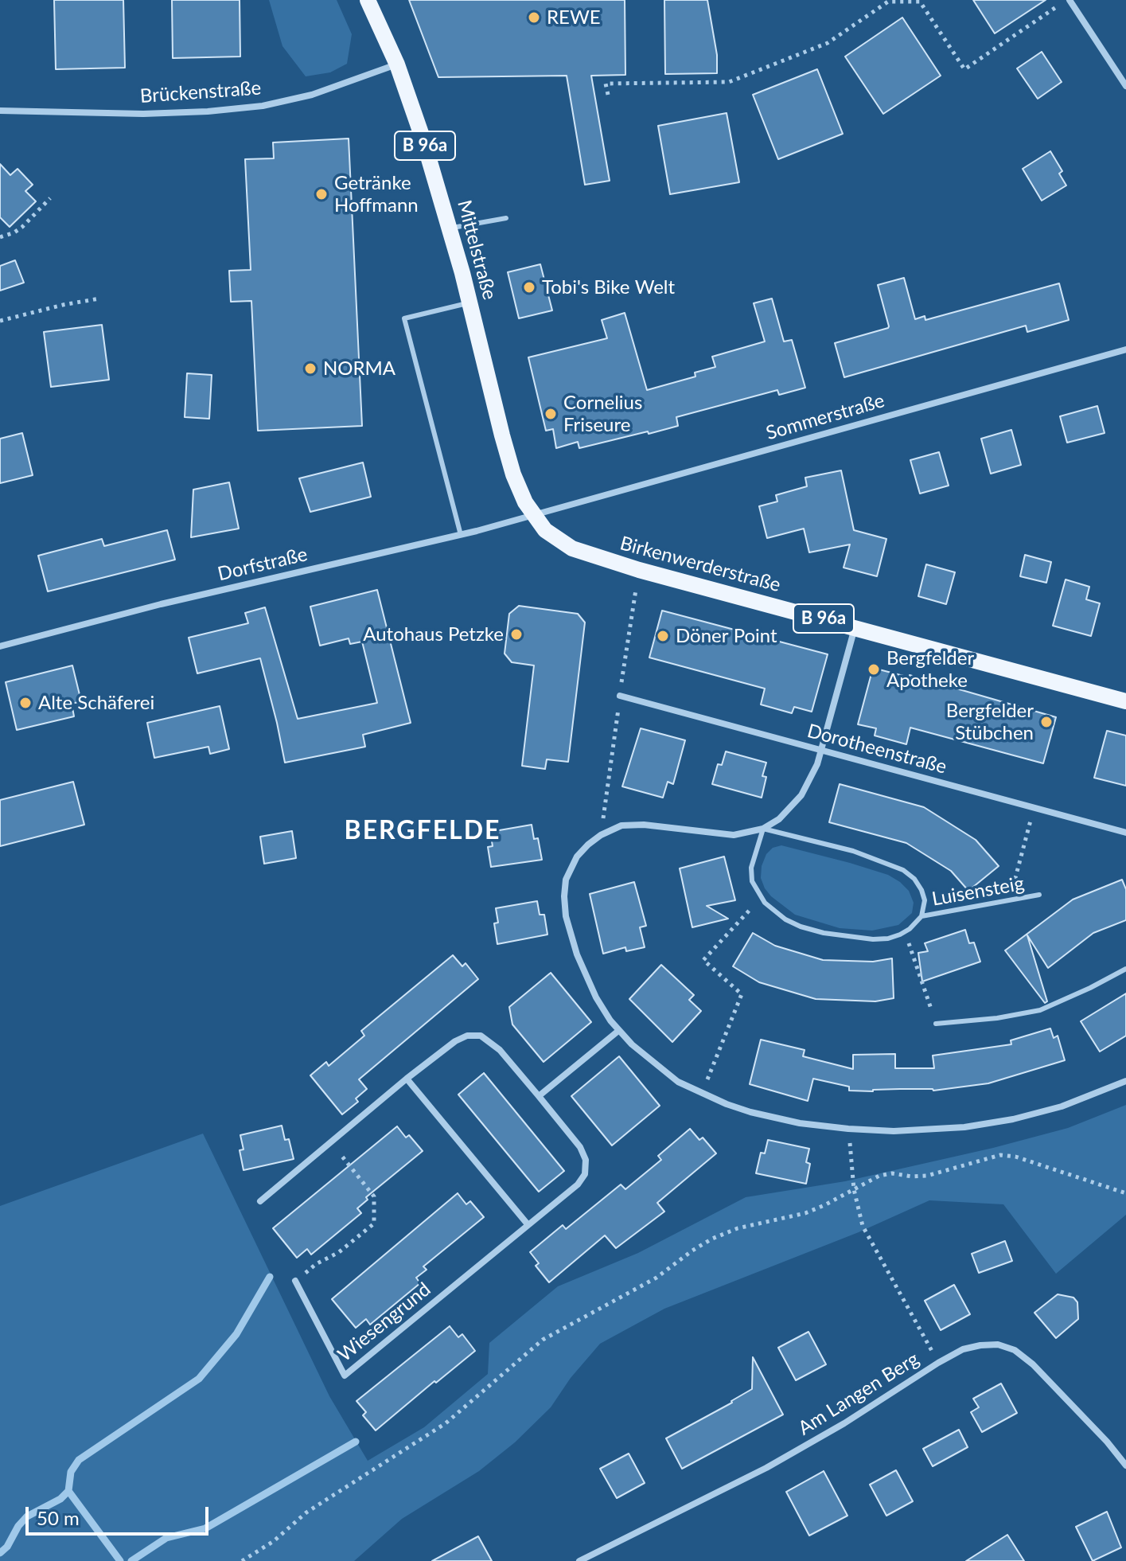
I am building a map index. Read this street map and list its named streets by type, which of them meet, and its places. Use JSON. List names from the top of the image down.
{
  "streets": {
    "main road": ["B 96a", "Mittelstraße", "Birkenwerderstraße"],
    "street": [
      "Brückenstraße",
      "Sommerstraße",
      "Dorfstraße",
      "Dorotheenstraße",
      "Wiesengrund",
      "Am Langen Berg"
    ],
    "lane": ["Luisensteig"]
  },
  "crossings": [
    ["Brückenstraße", "Mittelstraße"],
    ["Mittelstraße", "Sommerstraße"],
    ["Mittelstraße", "Dorfstraße"],
    ["Mittelstraße", "Birkenwerderstraße"],
    ["Sommerstraße", "Dorfstraße"],
    ["Sommerstraße", "Birkenwerderstraße"],
    ["Dorfstraße", "Birkenwerderstraße"]
  ],
  "districts": ["BERGFELDE"],
  "places": [
    "REWE",
    "Getränke Hoffmann",
    "Tobi's Bike Welt",
    "NORMA",
    "Cornelius Friseure",
    "Autohaus Petzke",
    "Döner Point",
    "Bergfelder Apotheke",
    "Alte Schäferei",
    "Bergfelder Stübchen"
  ],
  "scale_bar": "50 m"
}
